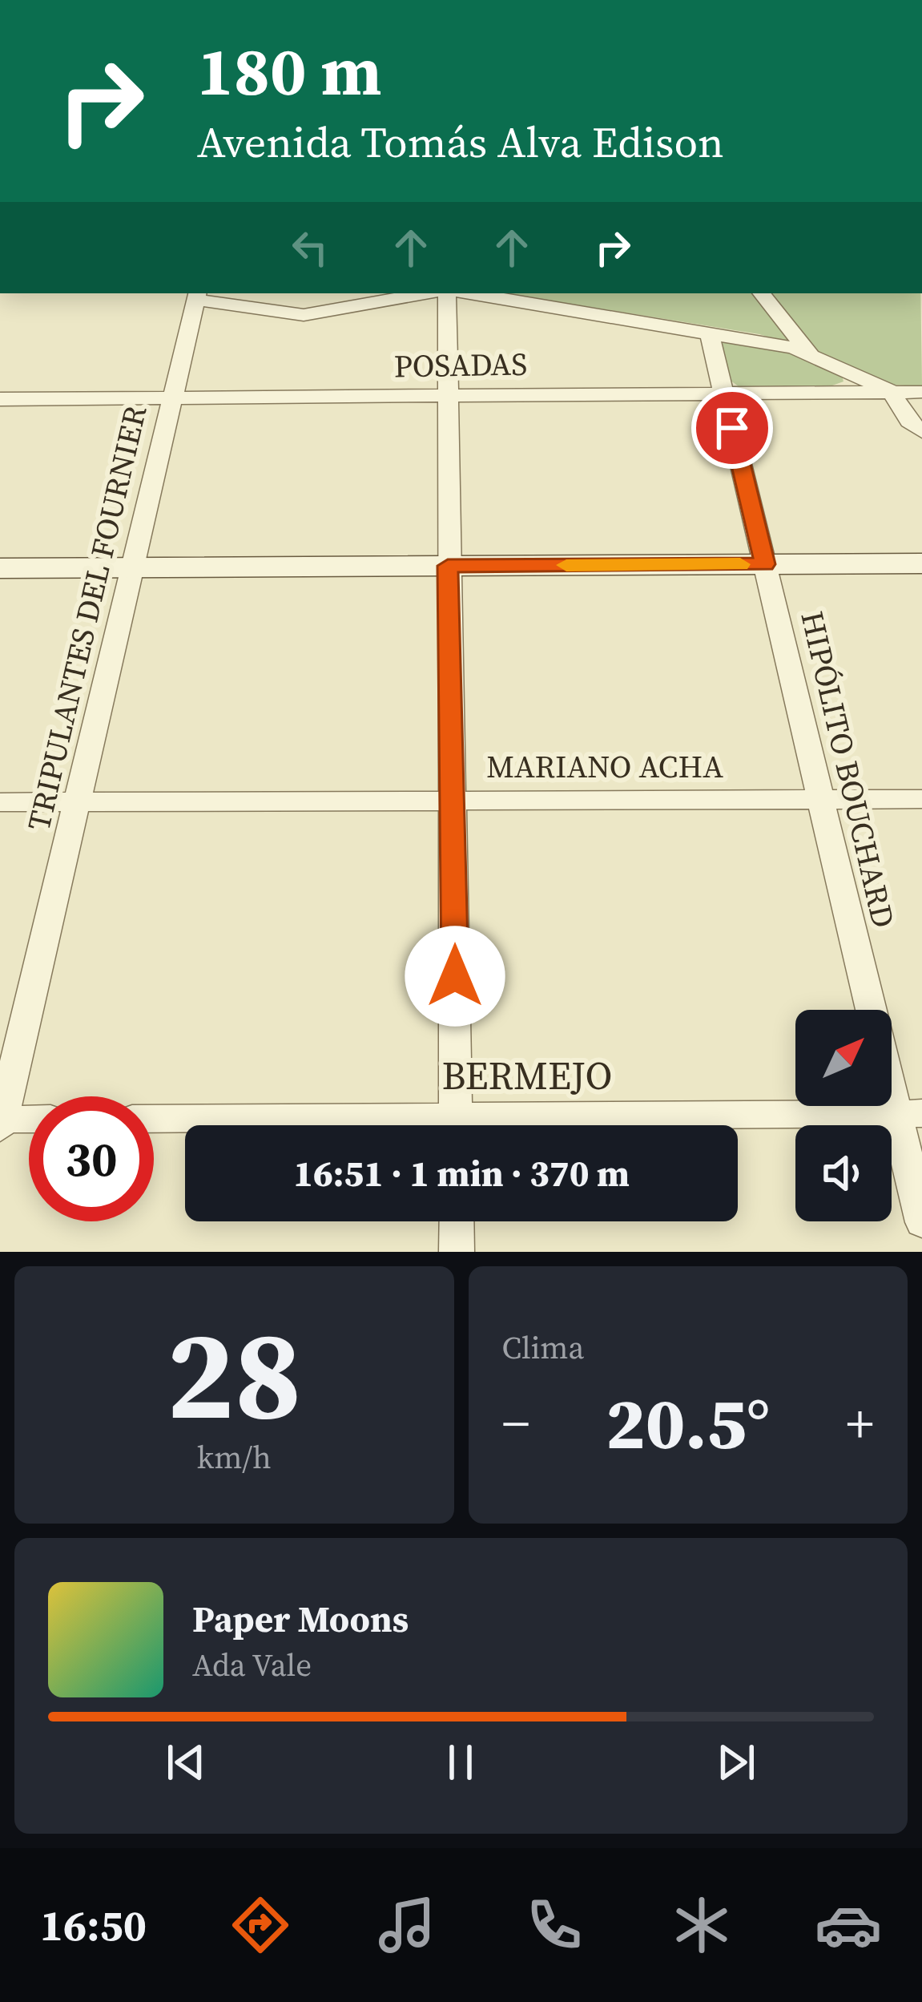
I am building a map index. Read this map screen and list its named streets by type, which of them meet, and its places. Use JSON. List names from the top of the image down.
{
  "streets": {
    "street": [
      "POSADAS",
      "TRIPULANTES DEL FOURNIER",
      "MARIANO ACHA",
      "HIPÓLITO BOUCHARD",
      "BERMEJO"
    ]
  },
  "crossings": [
    ["POSADAS", "TRIPULANTES DEL FOURNIER"],
    ["POSADAS", "HIPÓLITO BOUCHARD"],
    ["TRIPULANTES DEL FOURNIER", "MARIANO ACHA"],
    ["MARIANO ACHA", "HIPÓLITO BOUCHARD"],
    ["HIPÓLITO BOUCHARD", "BERMEJO"]
  ],
  "north": "top right",
  "page": {
    "turn": ["180 m", "Avenida Tomás Alva Edison"],
    "limit": "30",
    "trip": "16:51 · 1 min · 370 m",
    "tile": [
      ["28", "km/h"],
      "Clima"
    ],
    "heat": ["−", "20.5°", "+"],
    "song": ["Paper Moons", "Ada Vale"],
    "tabs": "16:50"
  }
}
